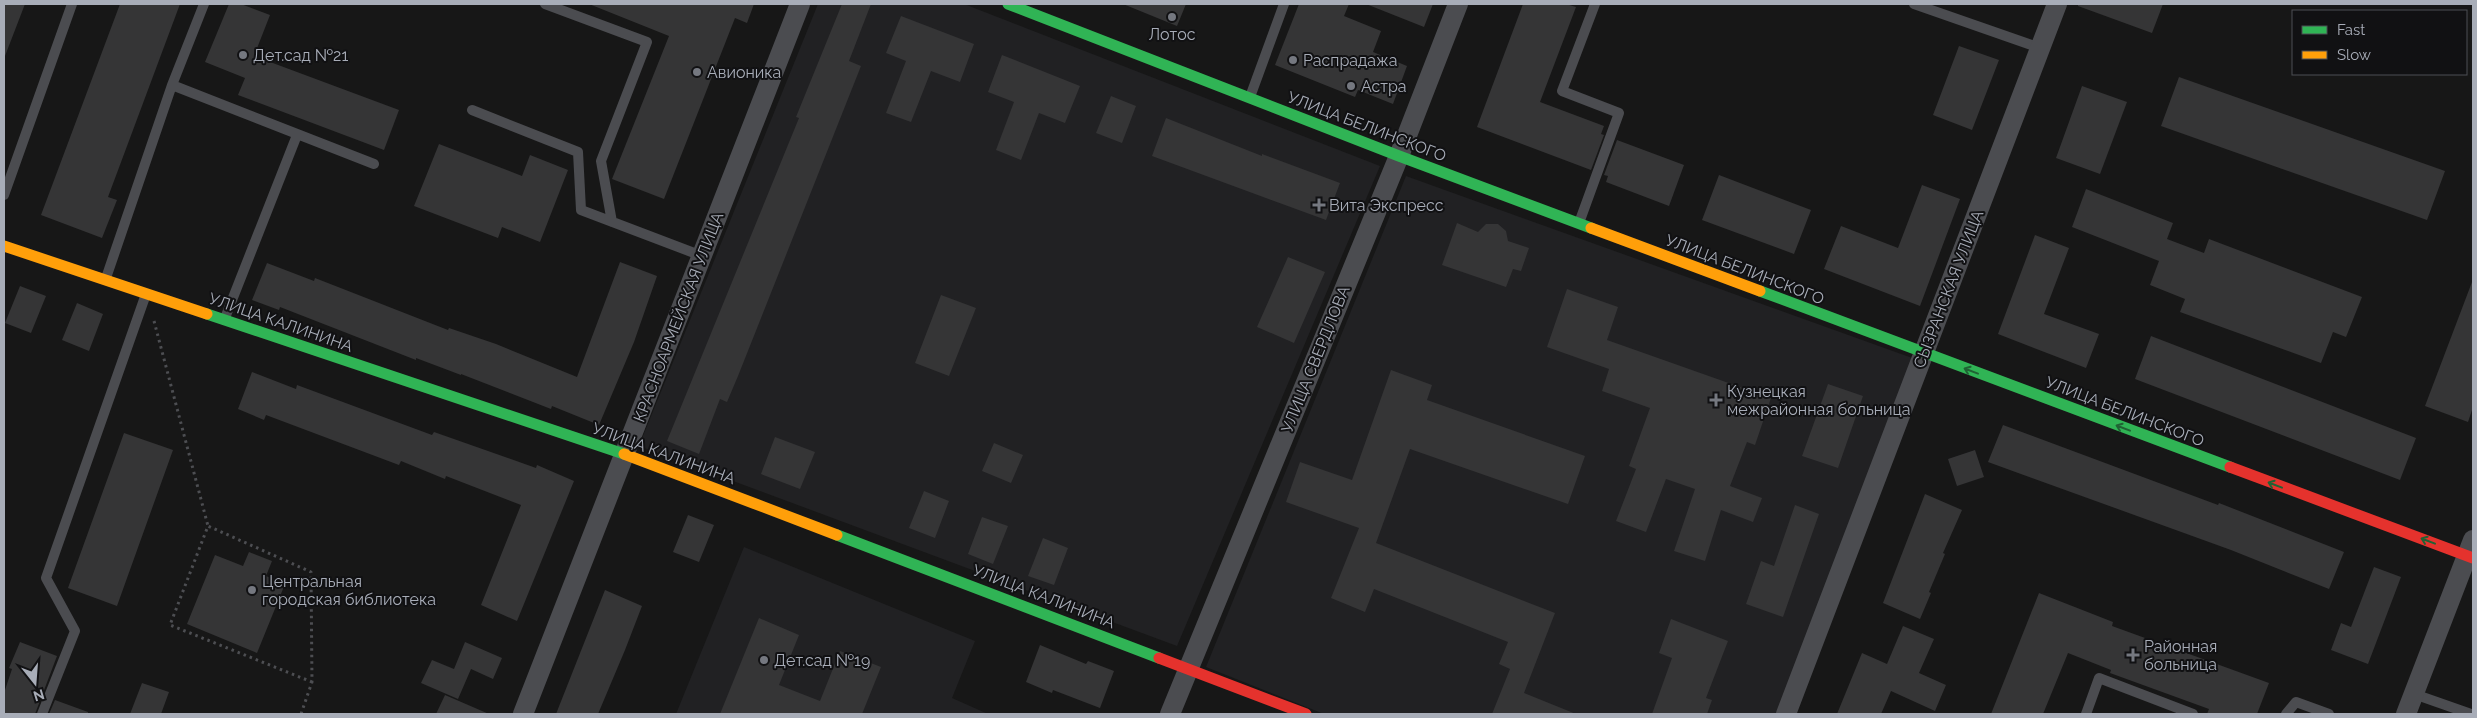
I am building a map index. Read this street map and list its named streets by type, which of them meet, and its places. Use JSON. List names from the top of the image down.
{
  "streets": {
    "street": [
      "УЛИЦА БЕЛИНСКОГО",
      "СЫЗРАНСКАЯ УЛИЦА",
      "КРАСНОАРМЕЙСКАЯ УЛИЦА",
      "УЛИЦА КАЛИНИНА",
      "УЛИЦА СВЕРДЛОВА"
    ]
  },
  "crossings": [
    ["УЛИЦА БЕЛИНСКОГО", "СЫЗРАНСКАЯ УЛИЦА"],
    ["УЛИЦА БЕЛИНСКОГО", "УЛИЦА СВЕРДЛОВА"],
    ["КРАСНОАРМЕЙСКАЯ УЛИЦА", "УЛИЦА КАЛИНИНА"],
    ["УЛИЦА КАЛИНИНА", "УЛИЦА СВЕРДЛОВА"]
  ],
  "one_way": ["УЛИЦА БЕЛИНСКОГО"],
  "places": {
    "other": [
      "Лотос",
      "Дет.сад №21",
      "Распрадажа",
      "Авионика",
      "Астра",
      "Центральная городская библиотека",
      "Дет.сад №19"
    ],
    "health": ["Вита Экспресс", "Кузнецкая межрайонная больница", "Районная больница"]
  },
  "legend": ["Fast", "Slow"],
  "north": "bottom"
}
